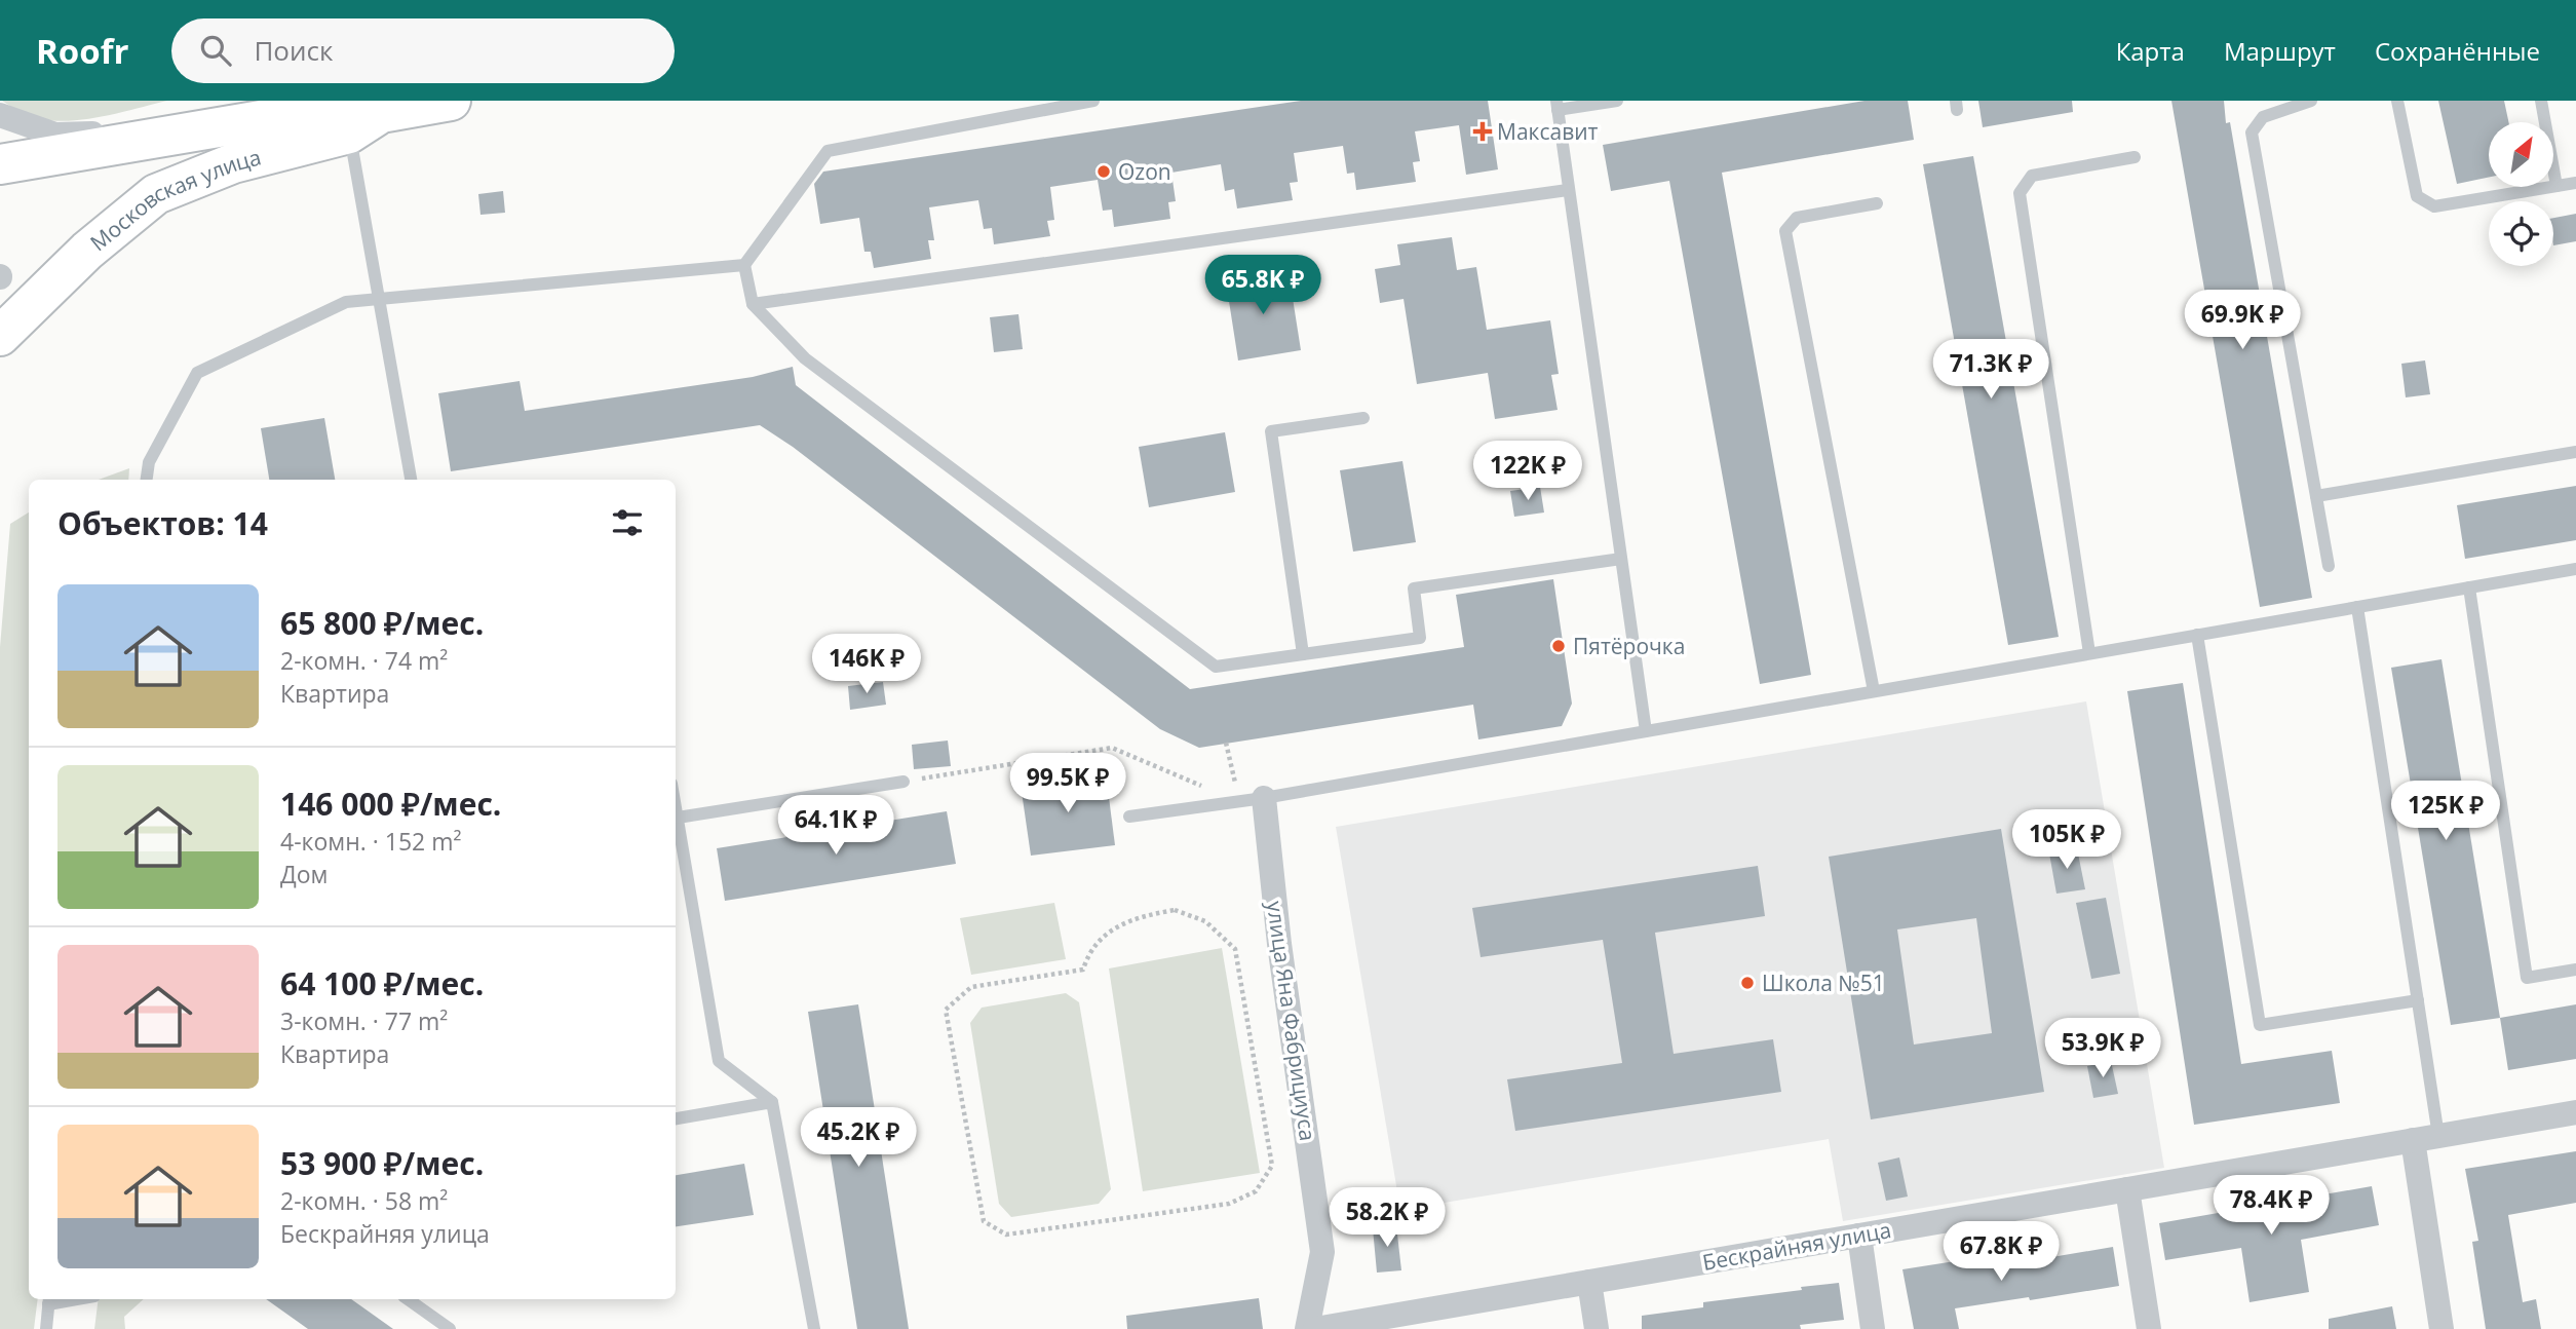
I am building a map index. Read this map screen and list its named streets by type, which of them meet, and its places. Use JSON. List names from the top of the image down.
{
  "streets": {
    "main road": ["Московская улица"],
    "street": ["улица Яна Фабрициуса", "Бескрайняя улица"]
  },
  "places": {
    "health": ["Максавит"],
    "other": ["Ozon", "Пятёрочка", "Школа №51"]
  },
  "north": "top right",
  "page": {
    "header": "Roofr",
    "search": "Поиск",
    "nav": ["Карта", "Маршрут", "Сохранённые"],
    "price": [
      "65.8K ₽",
      "69.9K ₽",
      "71.3K ₽",
      "122K ₽",
      "146K ₽",
      "99.5K ₽",
      "125K ₽",
      "64.1K ₽",
      "105K ₽",
      "53.9K ₽",
      "45.2K ₽",
      "78.4K ₽",
      "58.2K ₽",
      "67.8K ₽"
    ],
    "heading": "Объектов: 14",
    "list": [
      {
        "name": "65 800 ₽/мес.",
        "note": "2-комн. · 74 m² · Квартира"
      },
      {
        "name": "146 000 ₽/мес.",
        "note": "4-комн. · 152 m² · Дом"
      },
      {
        "name": "64 100 ₽/мес.",
        "note": "3-комн. · 77 m² · Квартира"
      },
      {
        "name": "53 900 ₽/мес.",
        "note": "2-комн. · 58 m² · Бескрайняя улица"
      }
    ]
  }
}
